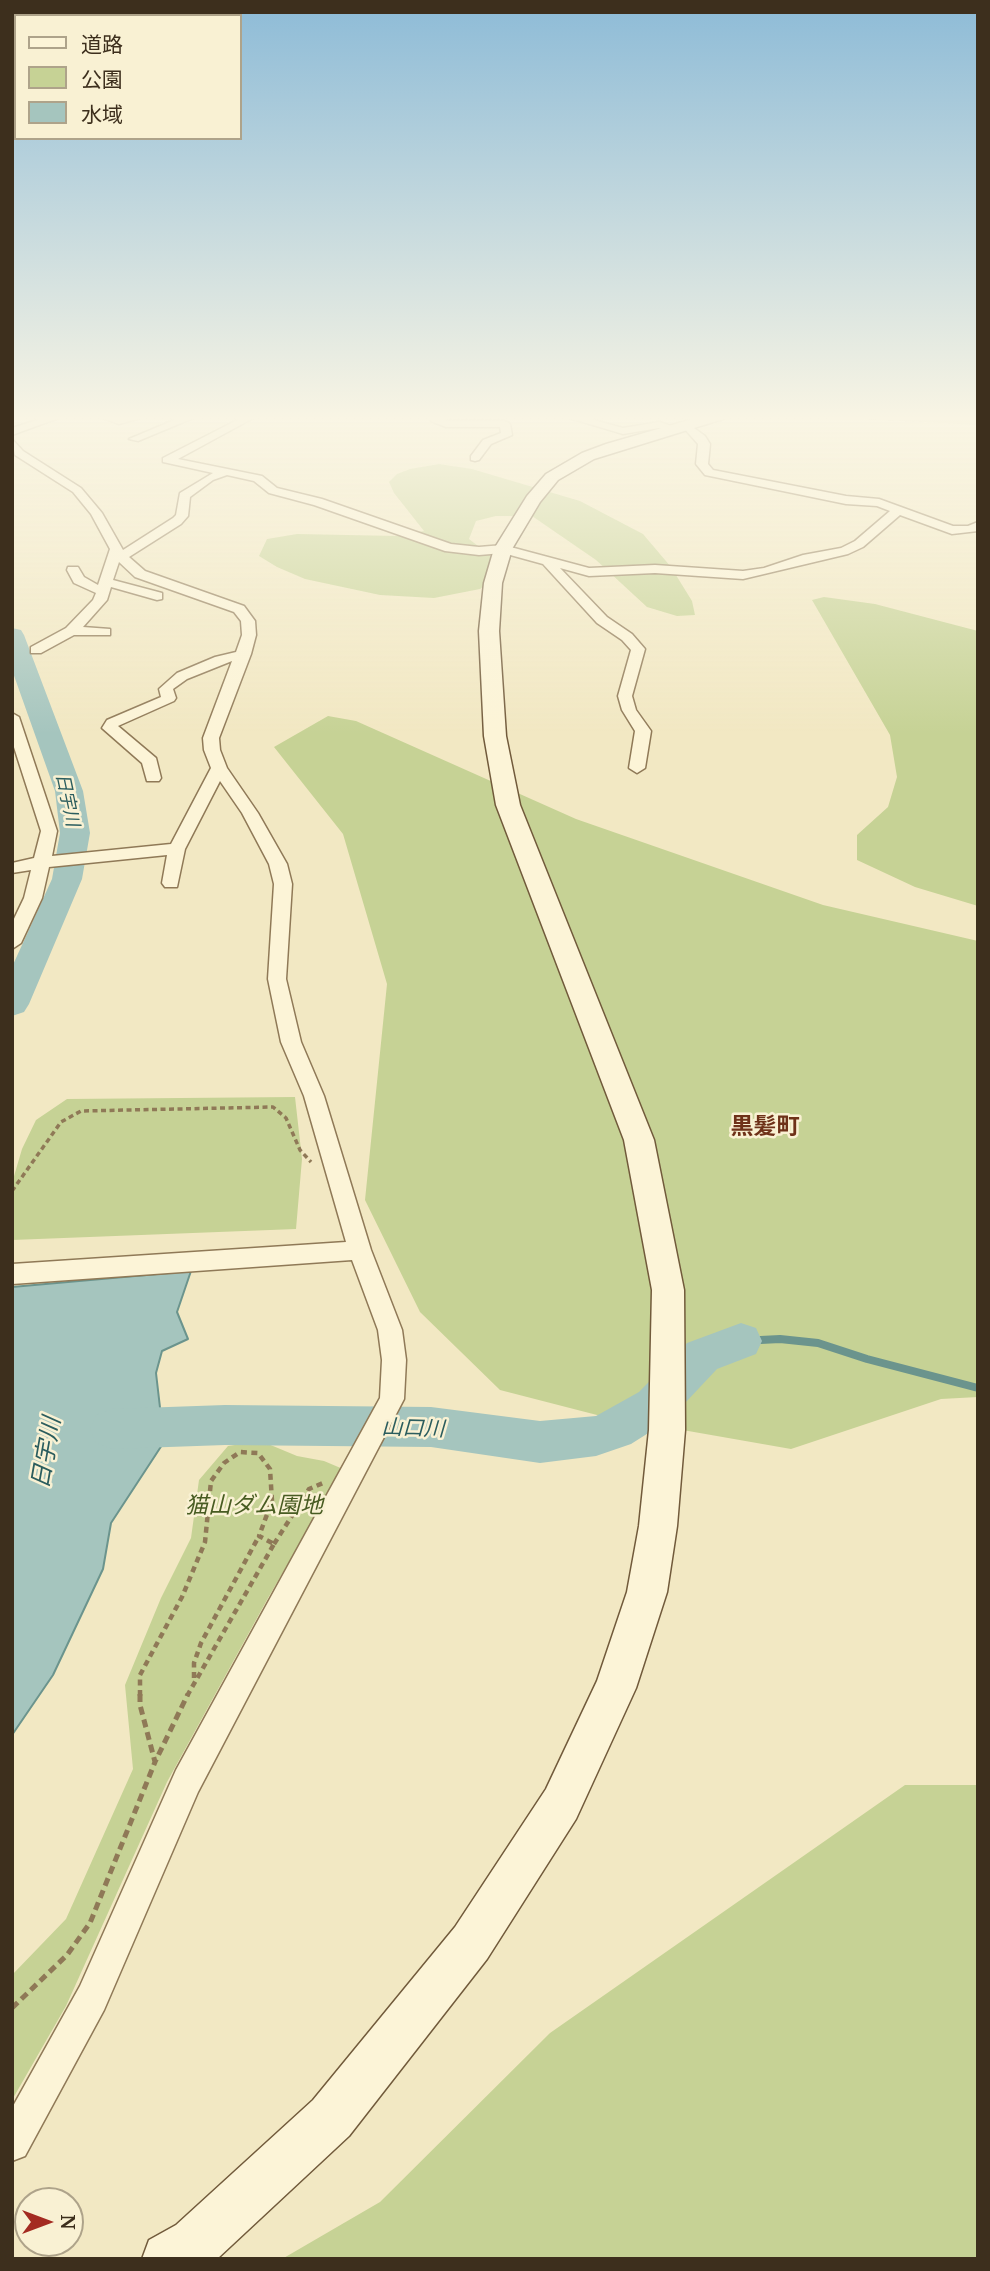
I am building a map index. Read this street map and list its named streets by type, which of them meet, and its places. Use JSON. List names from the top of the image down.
{
  "districts": ["黒髪町"],
  "water": ["日宇川", "山口川"],
  "parks": ["猫山ダム園地"],
  "legend": ["道路", "公園", "水域"],
  "north": "right"
}
